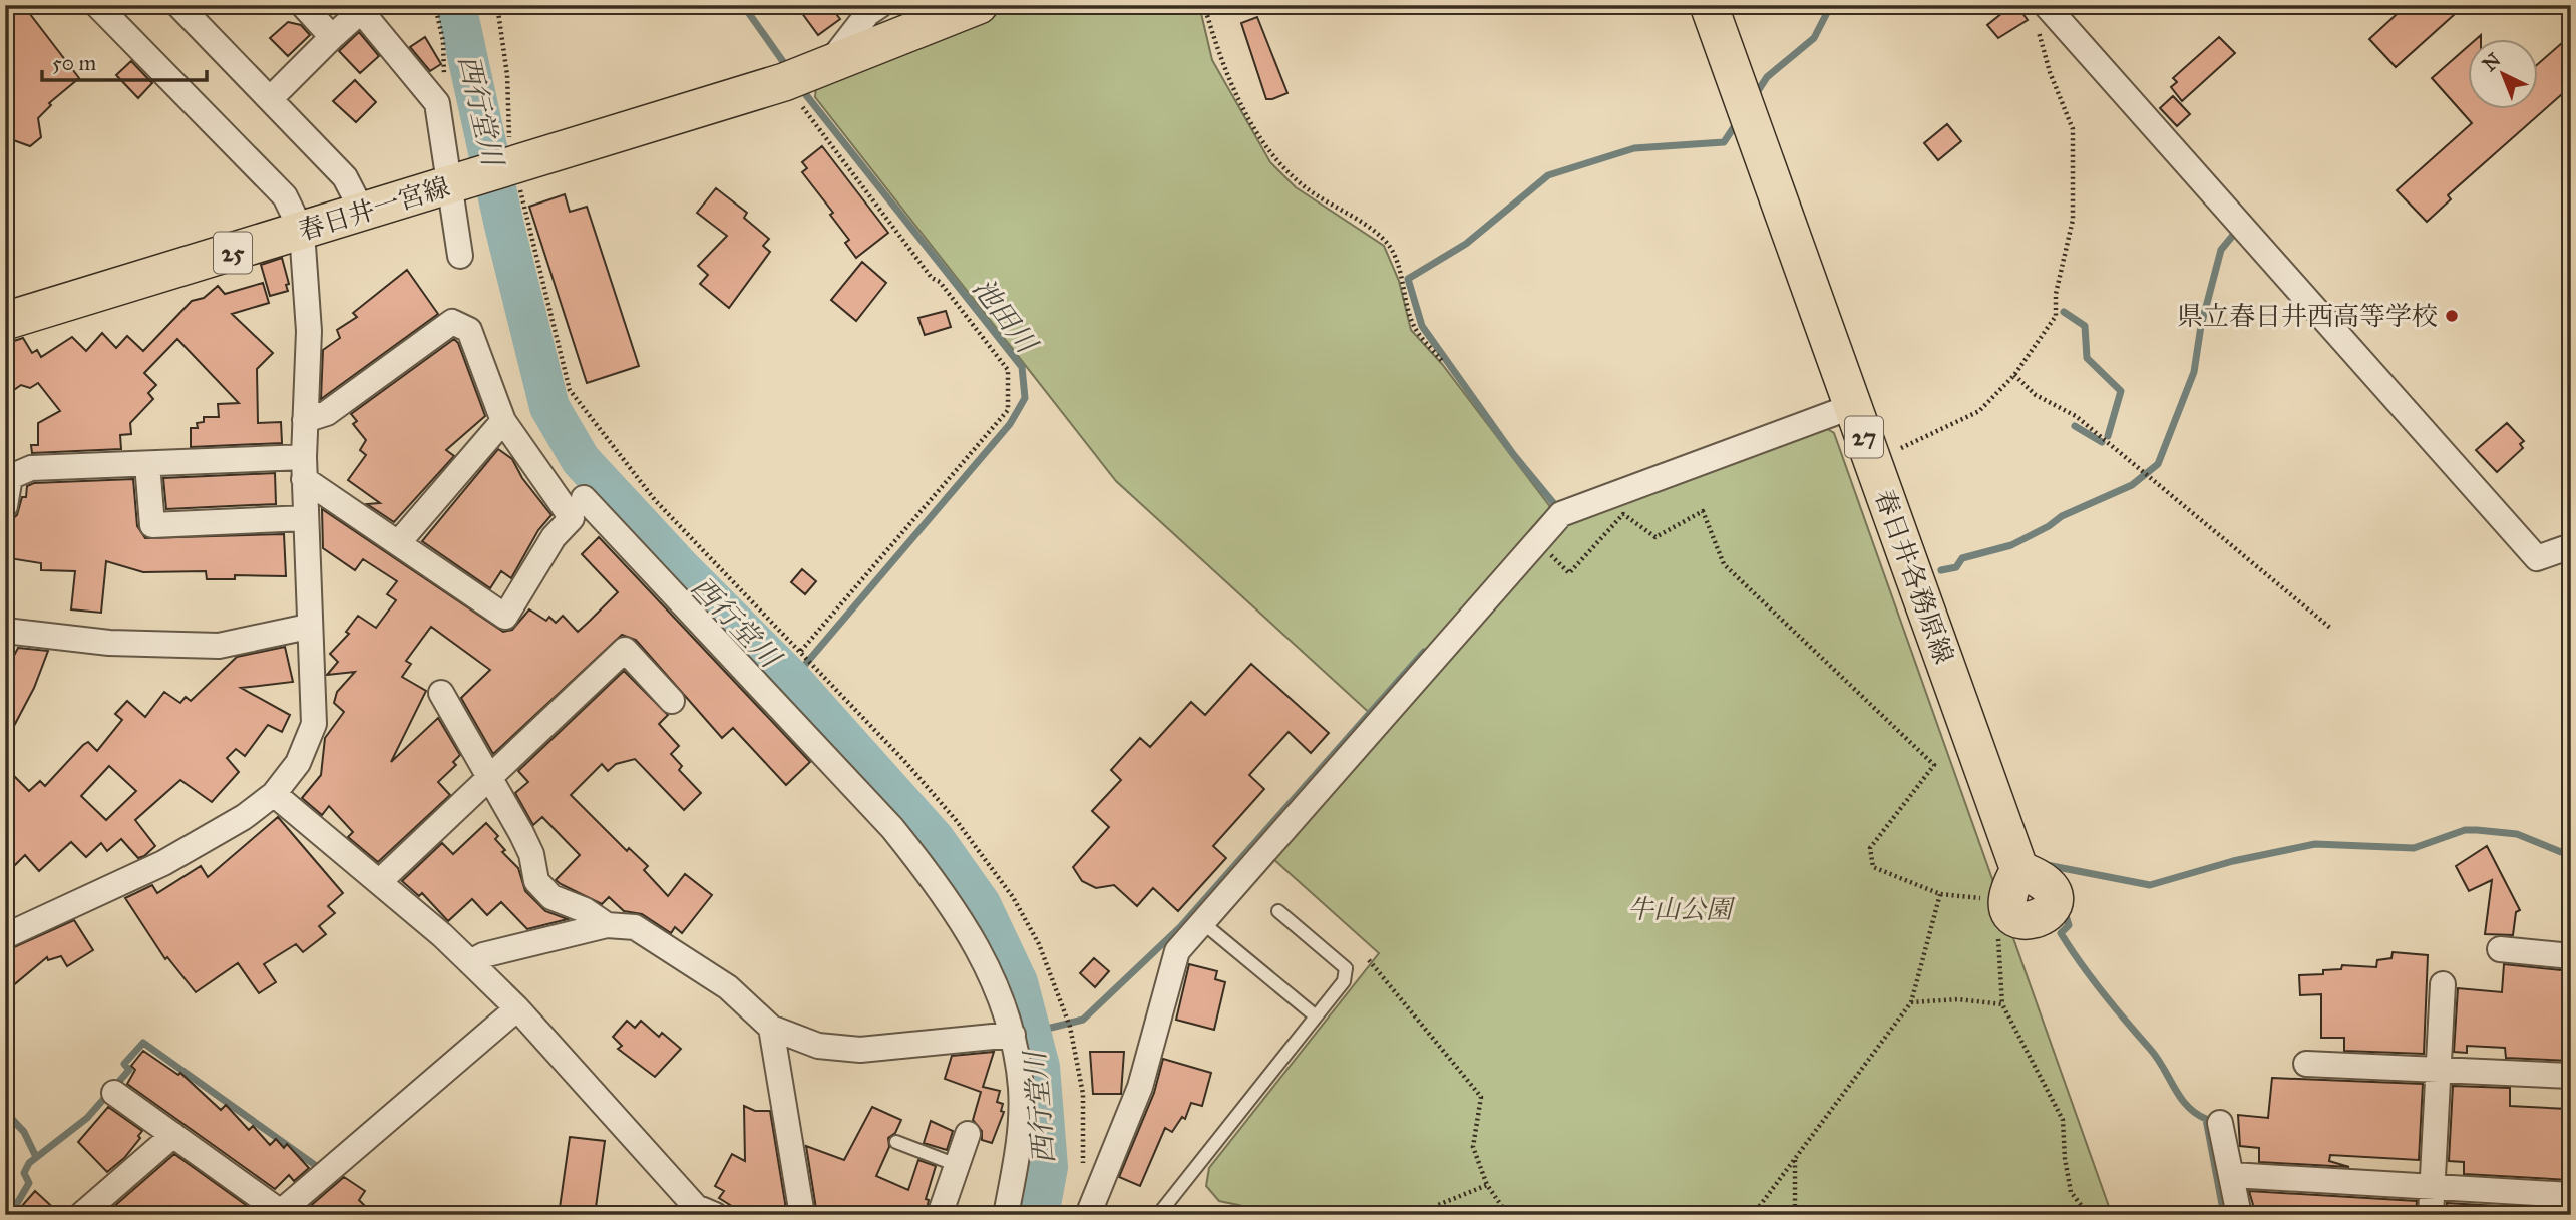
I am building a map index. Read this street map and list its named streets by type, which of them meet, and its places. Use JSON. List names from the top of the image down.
{
  "streets": {
    "main road": [
      "春日井一宮線",
      "25",
      "27",
      "春日井各務原線"
    ]
  },
  "water": ["西行堂川", "池田川"],
  "parks": ["牛山公園"],
  "places": ["県立春日井西高等学校"],
  "scale_bar": "50 m",
  "north": "top left"
}
